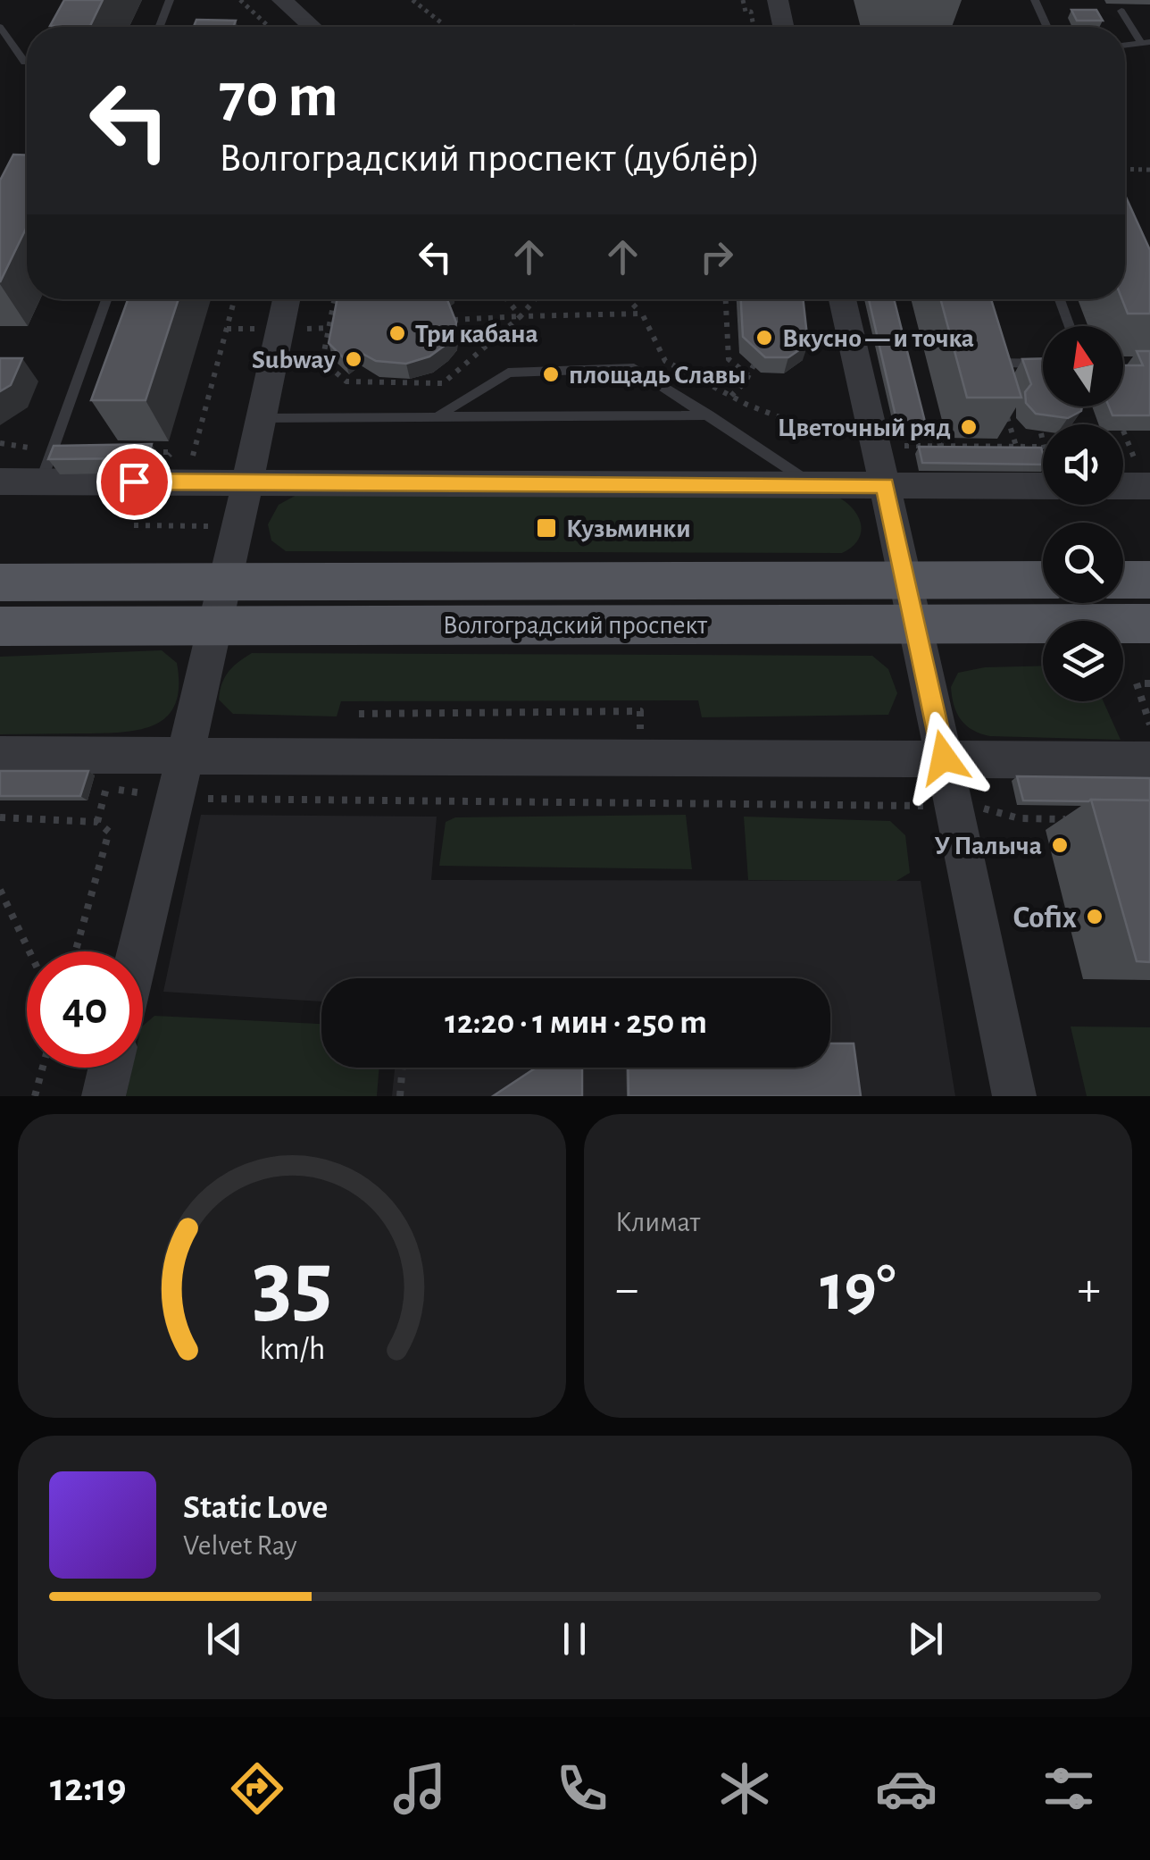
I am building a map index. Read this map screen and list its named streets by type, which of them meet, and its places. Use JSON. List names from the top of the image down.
{
  "streets": {
    "main road": ["Волгоградский проспект"]
  },
  "places": {
    "other": [
      "Три кабана",
      "Вкусно — и точка",
      "Subway",
      "площадь Славы",
      "Цветочный ряд",
      "У Палыча",
      "Cofix"
    ],
    "transit": ["Кузьминки"]
  },
  "north": "top",
  "page": {
    "turn": ["70 m", "Волгоградский проспект (дублёр)"],
    "limit": "40",
    "trip": "12:20 · 1 мин · 250 m",
    "tile": "Климат",
    "heat": ["−", "19°", "+"],
    "song": ["Static Love", "Velvet Ray"],
    "tabs": "12:19",
    "gauge": ["35", "km/h"]
  }
}
